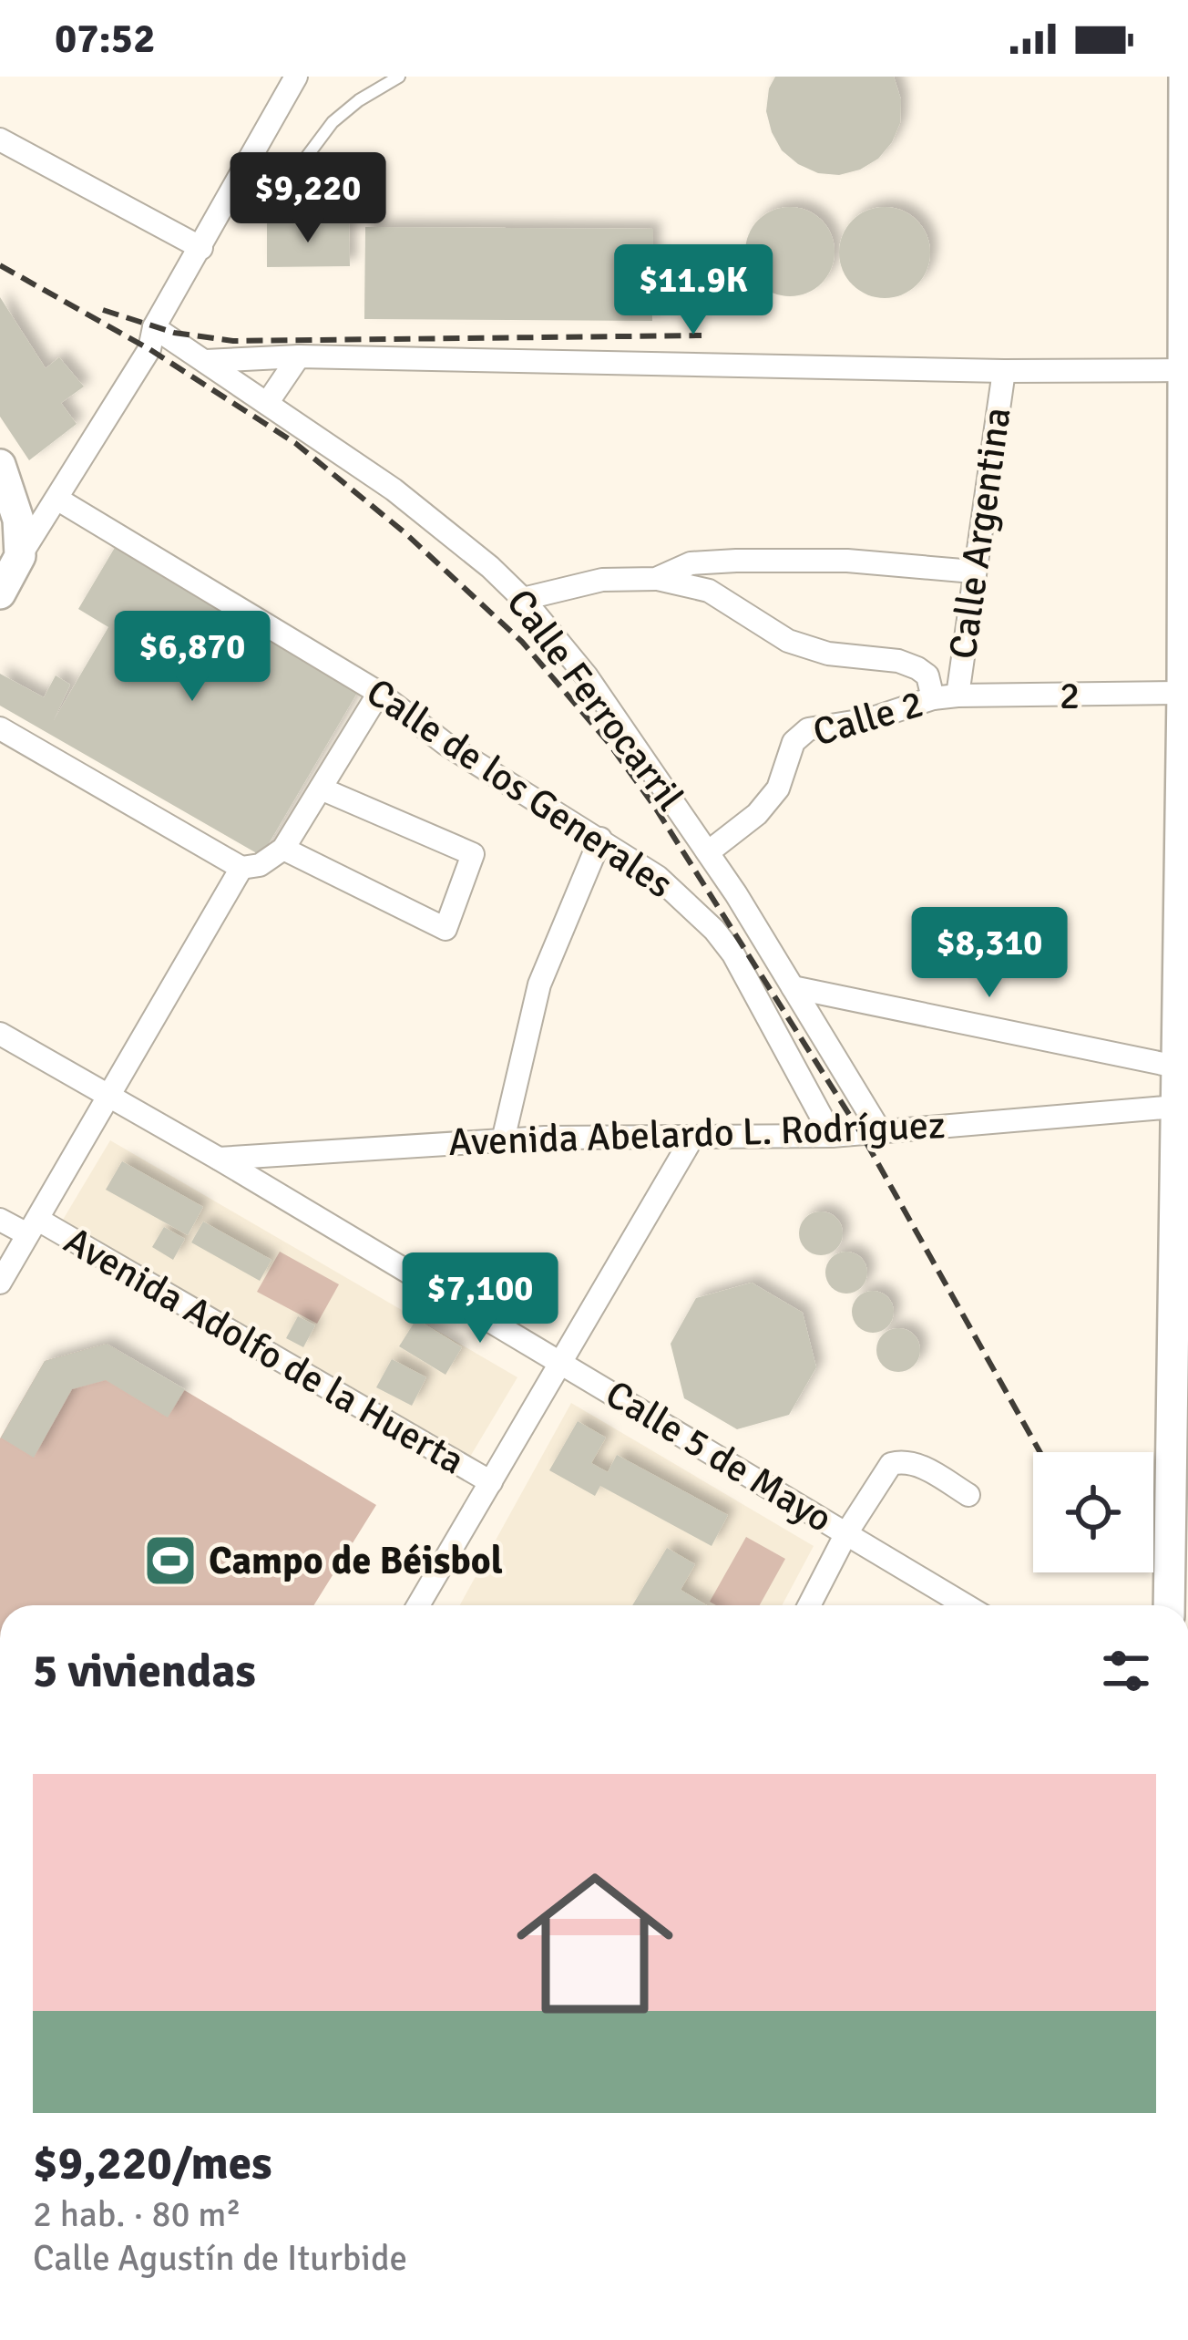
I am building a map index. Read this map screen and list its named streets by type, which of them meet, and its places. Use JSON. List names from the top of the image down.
{
  "streets": {
    "street": [
      "Calle Argentina",
      "2",
      "Calle Ferrocarril",
      "Calle 2",
      "Calle de los Generales",
      "Avenida Abelardo L. Rodríguez",
      "Avenida Adolfo de la Huerta",
      "Calle 5 de Mayo"
    ]
  },
  "crossings": [
    ["Calle Argentina", "2"],
    ["Calle Argentina", "Calle 2"],
    ["2", "Calle 2"],
    ["Calle Ferrocarril", "Calle 2"],
    ["Calle Ferrocarril", "Avenida Abelardo L. Rodríguez"],
    ["Calle de los Generales", "Avenida Abelardo L. Rodríguez"],
    ["Avenida Abelardo L. Rodríguez", "Calle 5 de Mayo"]
  ],
  "places": {
    "sports": ["Campo de Béisbol"]
  },
  "page": {
    "status": "07:52",
    "price": [
      "$9,220",
      "$11.9K",
      "$6,870",
      "$8,310",
      "$7,100"
    ],
    "heading": "5 viviendas",
    "list": [
      {
        "name": "$9,220/mes",
        "note": "2 hab. · 80 m² · Calle Agustín de Iturbide"
      }
    ]
  }
}
